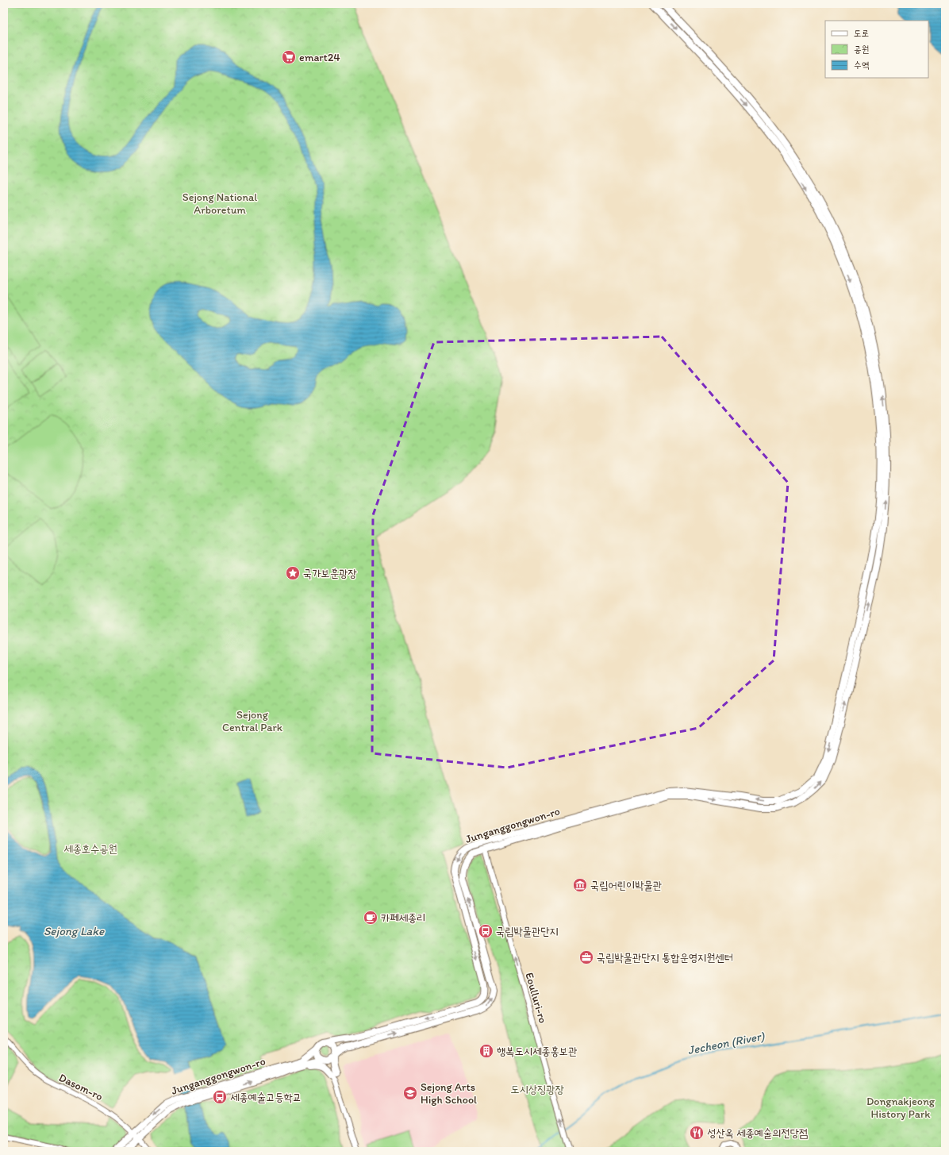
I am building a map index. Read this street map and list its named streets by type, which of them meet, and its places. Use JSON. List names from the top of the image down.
{
  "streets": {
    "main road": ["Junganggongwon-ro"],
    "street": ["Eoulluri-ro", "Dasom-ro"]
  },
  "crossings": [
    ["Junganggongwon-ro", "Eoulluri-ro"],
    ["Junganggongwon-ro", "Dasom-ro"]
  ],
  "one_way": ["Eoulluri-ro"],
  "water": ["Sejong Lake", "Jecheon (River)"],
  "parks": [
    "Sejong National Arboretum",
    "Sejong Central Park",
    "세종호수공원",
    "도시상징광장",
    "Dongnakjeong History Park"
  ],
  "places": {
    "supermarket": ["emart24"],
    "place": ["국가보훈광장"],
    "museum": ["국립어린이박물관"],
    "cafe": ["카페세종리"],
    "bus stop": ["국립박물관단지", "세종예술고등학교"],
    "office": ["국립박물관단지 통합운영지원센터"],
    "building": ["행복도시세종홍보관"],
    "school or university": ["Sejong Arts High School"],
    "restaurant": ["성산옥 세종예술의전당점"]
  },
  "legend": ["도로", "공원", "수역"]
}
